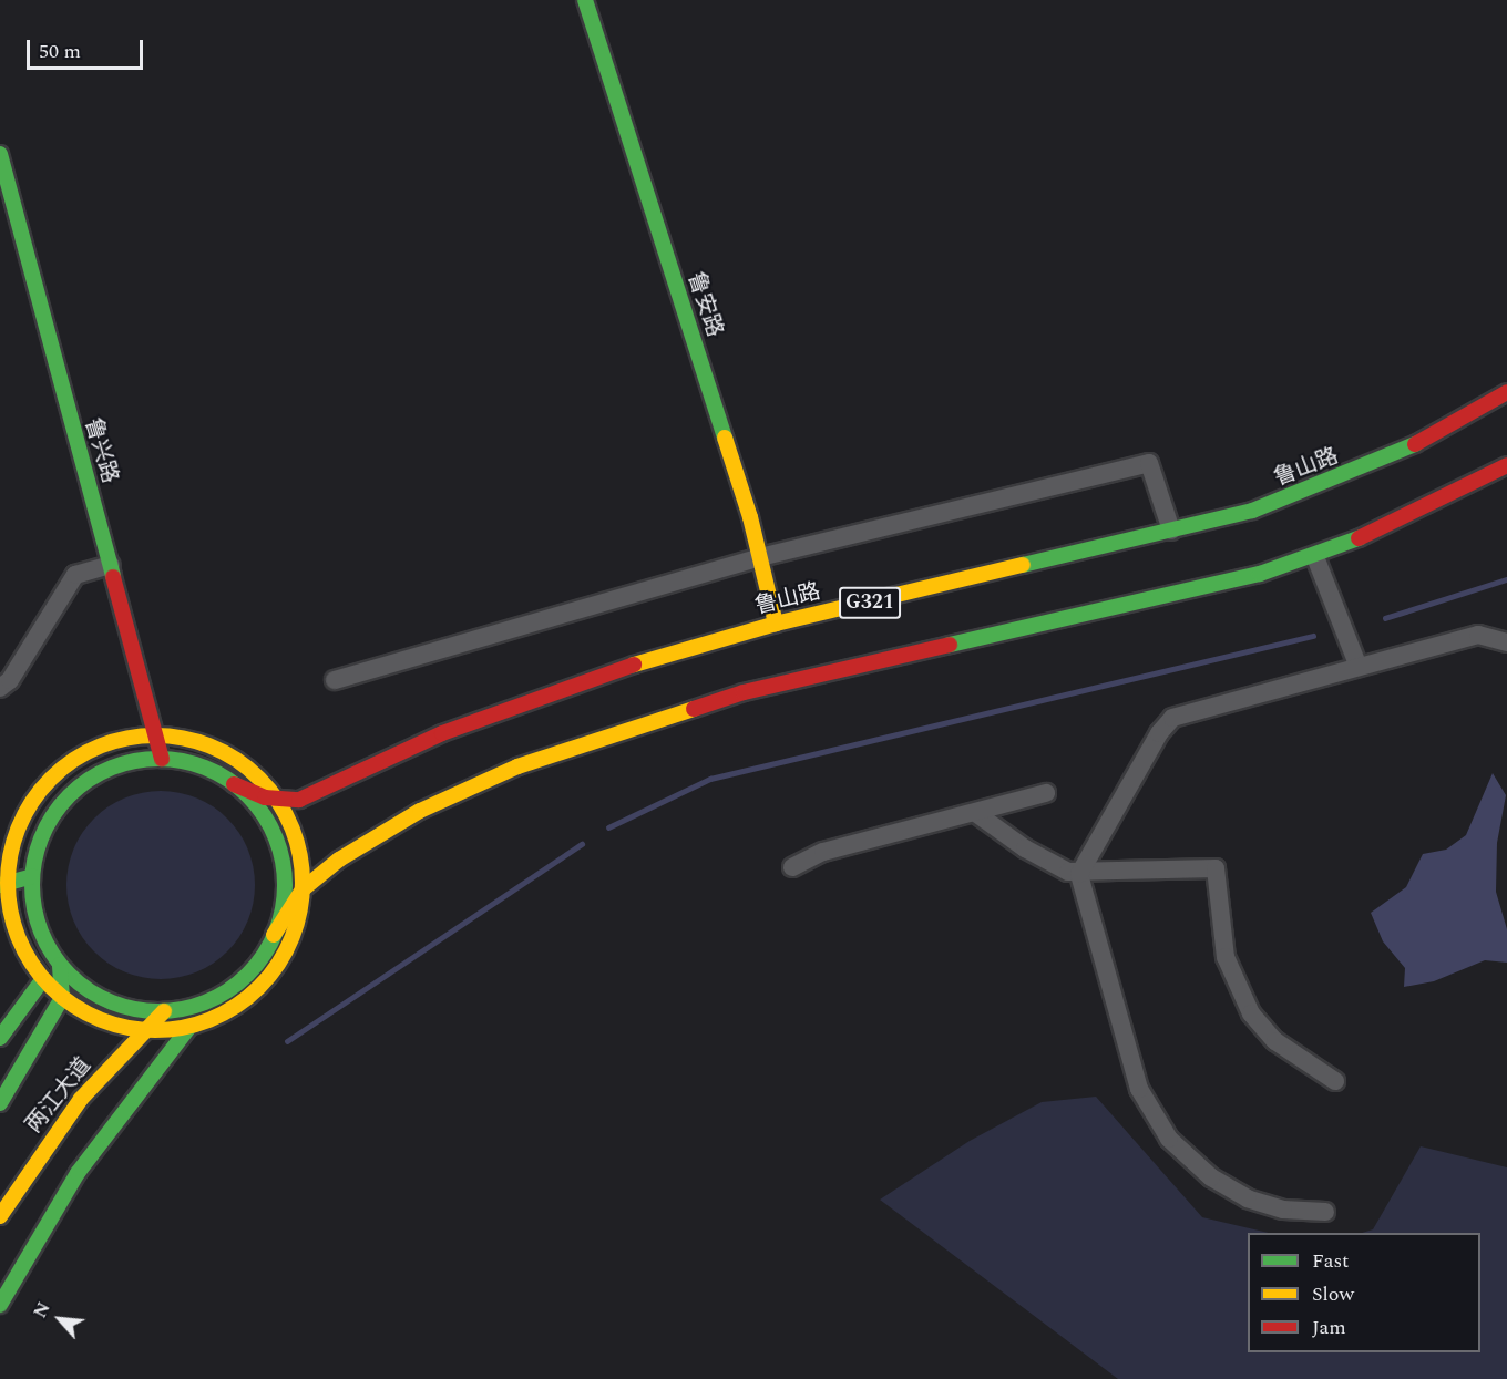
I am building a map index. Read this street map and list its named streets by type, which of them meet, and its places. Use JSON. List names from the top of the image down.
{
  "streets": {
    "main road": [
      "鲁安路",
      "鲁兴路",
      "鲁山路",
      "G321",
      "两江大道"
    ]
  },
  "crossings": [
    ["鲁安路", "鲁山路"]
  ],
  "legend": ["Fast", "Slow", "Jam"],
  "scale_bar": "50 m",
  "north": "top left"
}
